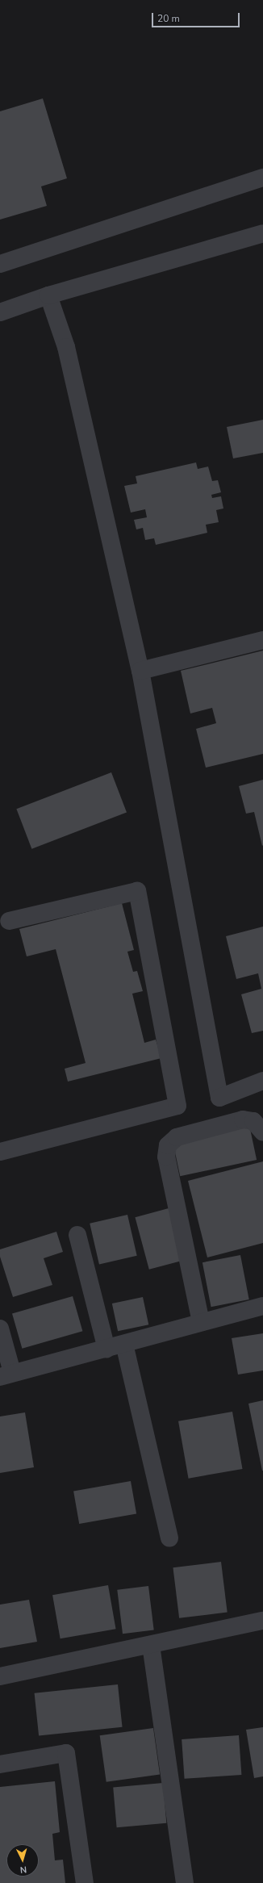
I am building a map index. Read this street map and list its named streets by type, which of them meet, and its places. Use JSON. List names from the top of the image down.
{
  "scale_bar": "20 m",
  "north": "bottom"
}
